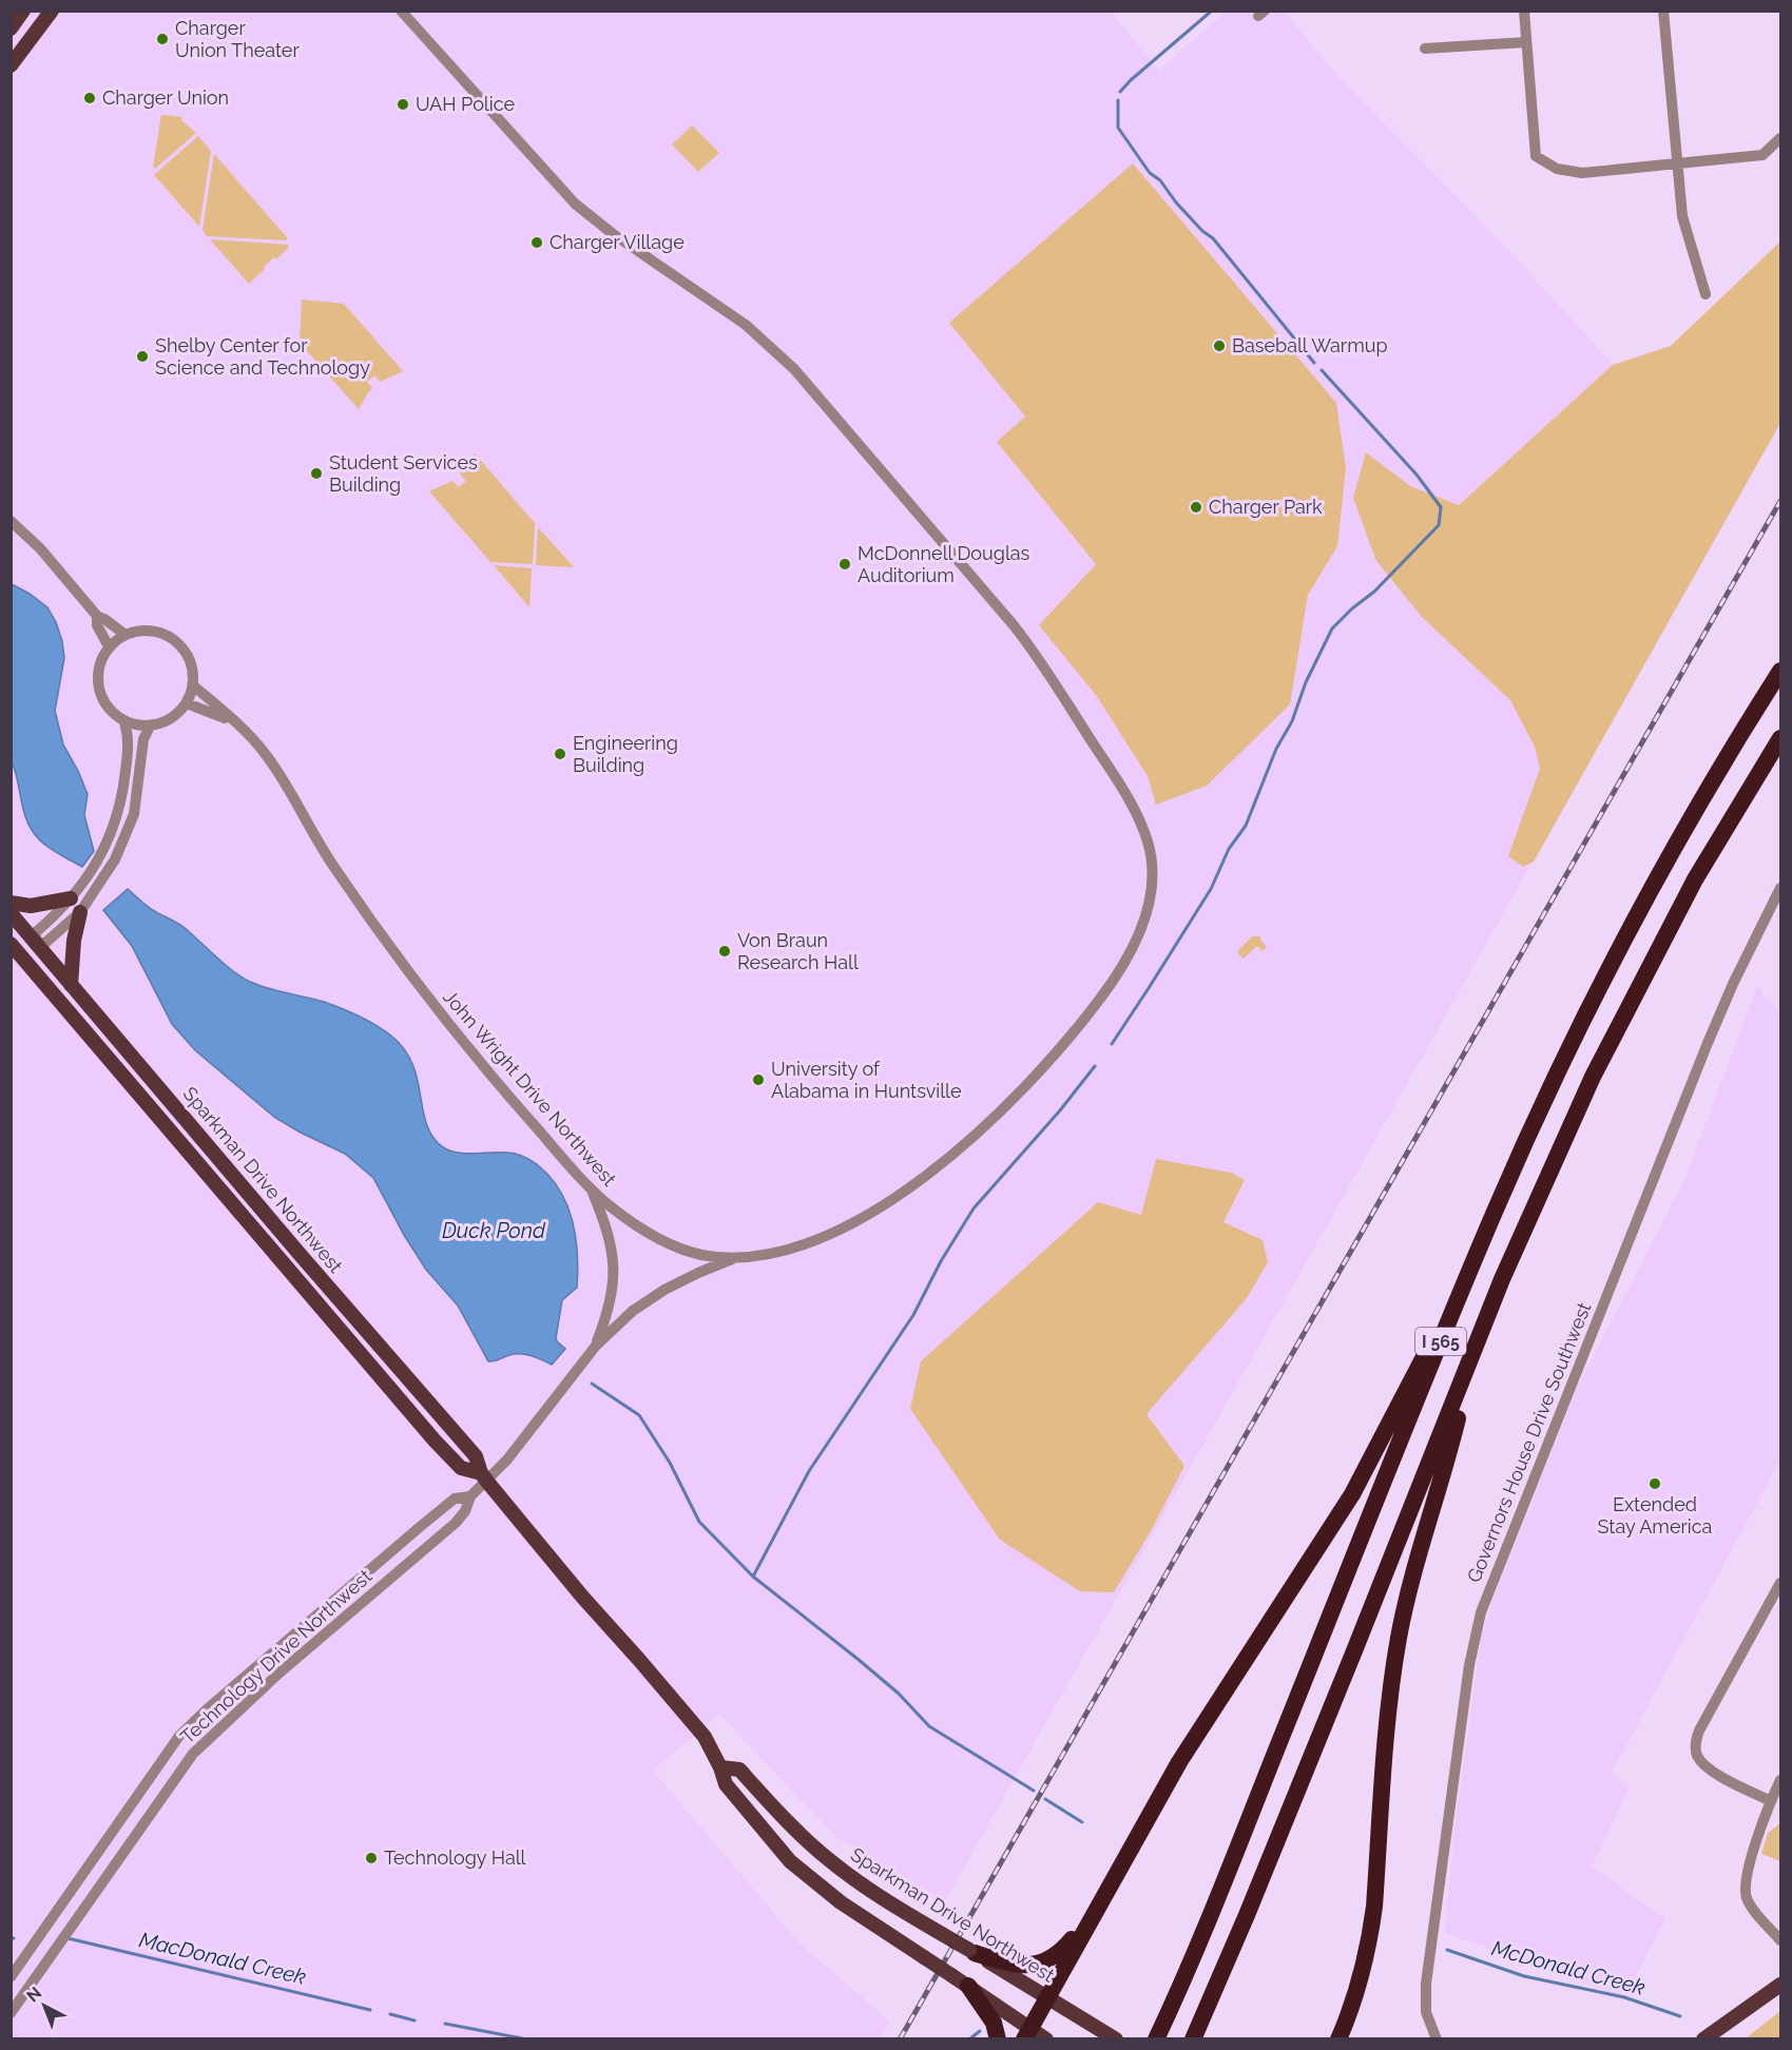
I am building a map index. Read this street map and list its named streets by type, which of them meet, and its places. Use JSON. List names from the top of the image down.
{
  "streets": {
    "highway": ["I 565"],
    "main road": ["Sparkman Drive Northwest"],
    "street": ["John Wright Drive Northwest", "Governors House Drive Southwest", "Technology Drive Northwest"]
  },
  "crossings": [
    ["John Wright Drive Northwest", "Technology Drive Northwest"],
    ["Sparkman Drive Northwest", "Technology Drive Northwest"]
  ],
  "water": ["Duck Pond", "MacDonald Creek", "McDonald Creek"],
  "places": [
    "Charger Union Theater",
    "Charger Union",
    "UAH Police",
    "Charger Village",
    "Baseball Warmup",
    "Shelby Center for Science and Technology",
    "Student Services Building",
    "Charger Park",
    "McDonnell Douglas Auditorium",
    "Engineering Building",
    "Von Braun Research Hall",
    "University of Alabama in Huntsville",
    "Extended Stay America",
    "Technology Hall"
  ],
  "north": "top left"
}
